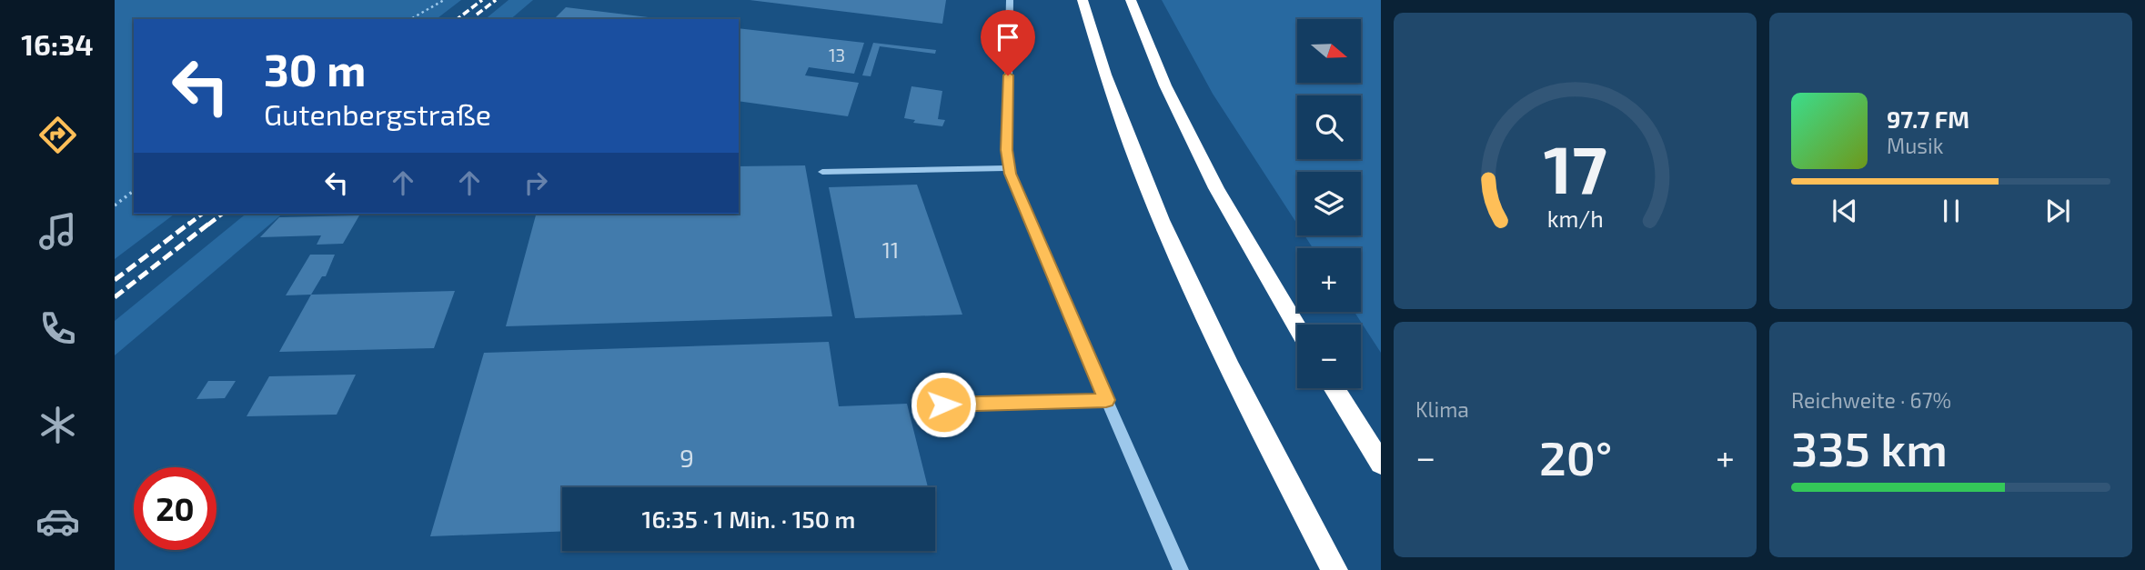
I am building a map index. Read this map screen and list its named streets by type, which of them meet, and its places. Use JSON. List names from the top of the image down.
{
  "house_numbers": ["13", "11", "9"],
  "north": "right",
  "page": {
    "tabs": "16:34",
    "map_buttons": ["+", "−"],
    "turn": ["30 m", "Gutenbergstraße"],
    "song": ["97.7 FM", "Musik"],
    "tile": [
      "Klima",
      ["Reichweite · 67%", "335 km"]
    ],
    "heat": ["−", "20°", "+"],
    "limit": "20",
    "trip": "16:35 · 1 Min. · 150 m",
    "gauge": ["17", "km/h"]
  }
}
